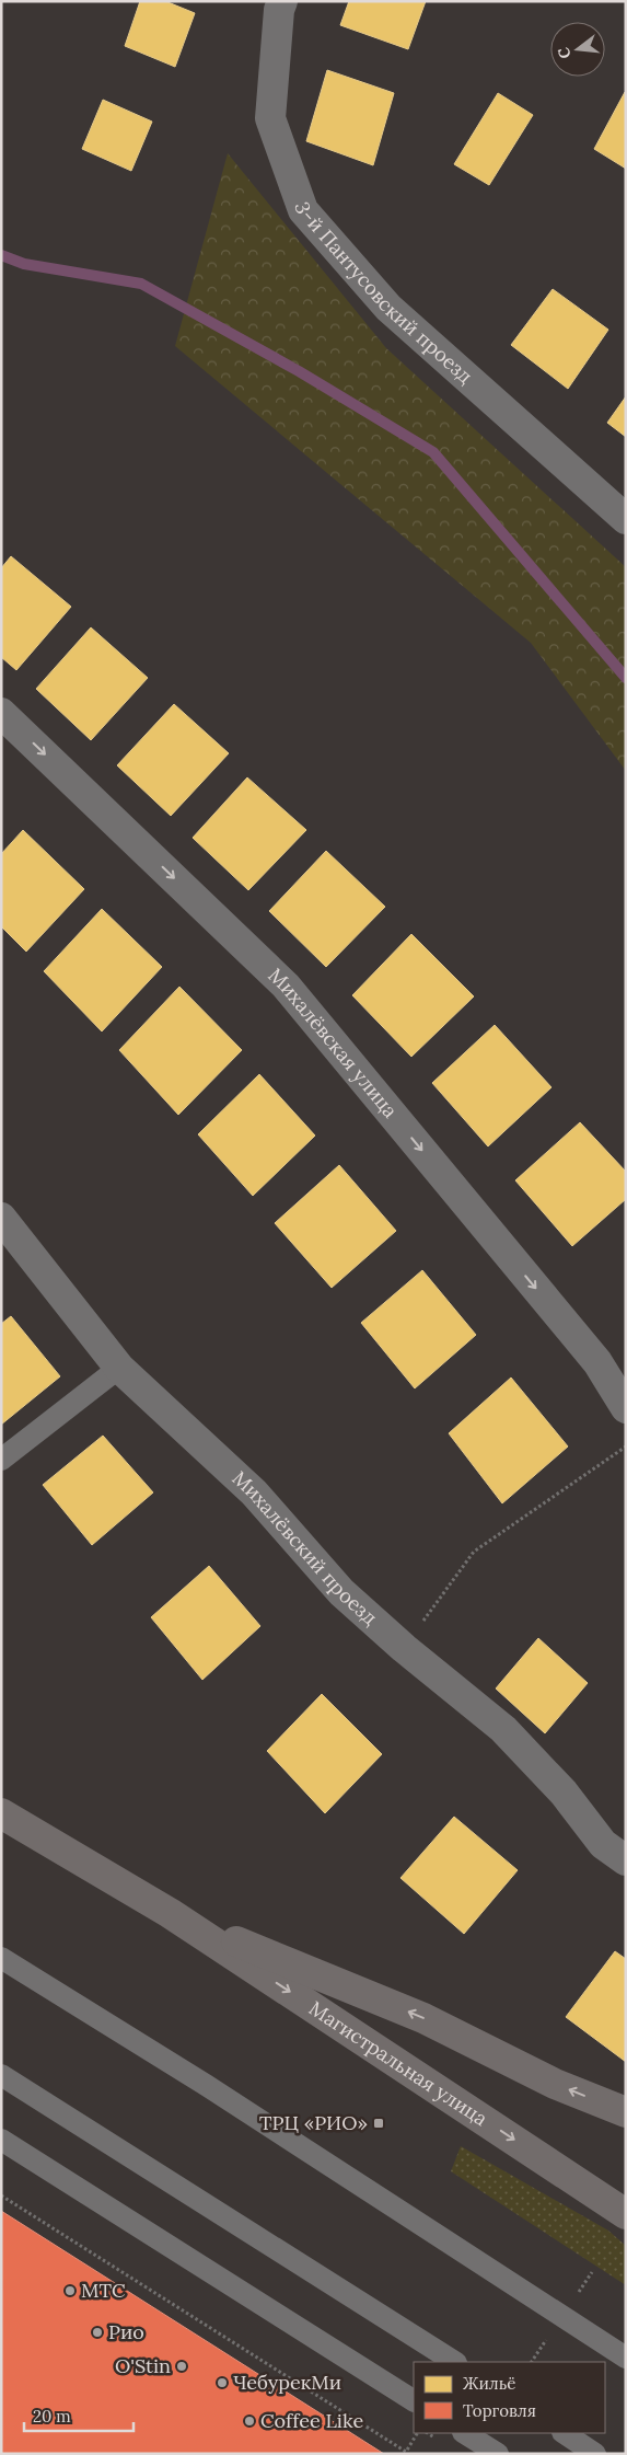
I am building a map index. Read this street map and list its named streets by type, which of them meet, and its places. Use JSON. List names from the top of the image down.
{
  "streets": {
    "highway": ["Магистральная улица"],
    "street": ["3-й Пантусовский проезд", "Михалёвская улица", "Михалёвский проезд"]
  },
  "one_way": ["Михалёвская улица"],
  "places": {
    "transit": ["ТРЦ «РИО»"],
    "other": [
      "МТС",
      "Рио",
      "O'Stin",
      "ЧебурекМи",
      "Coffee Like"
    ]
  },
  "legend": ["Жильё", "Торговля"],
  "scale_bar": "20 m",
  "north": "left"
}
